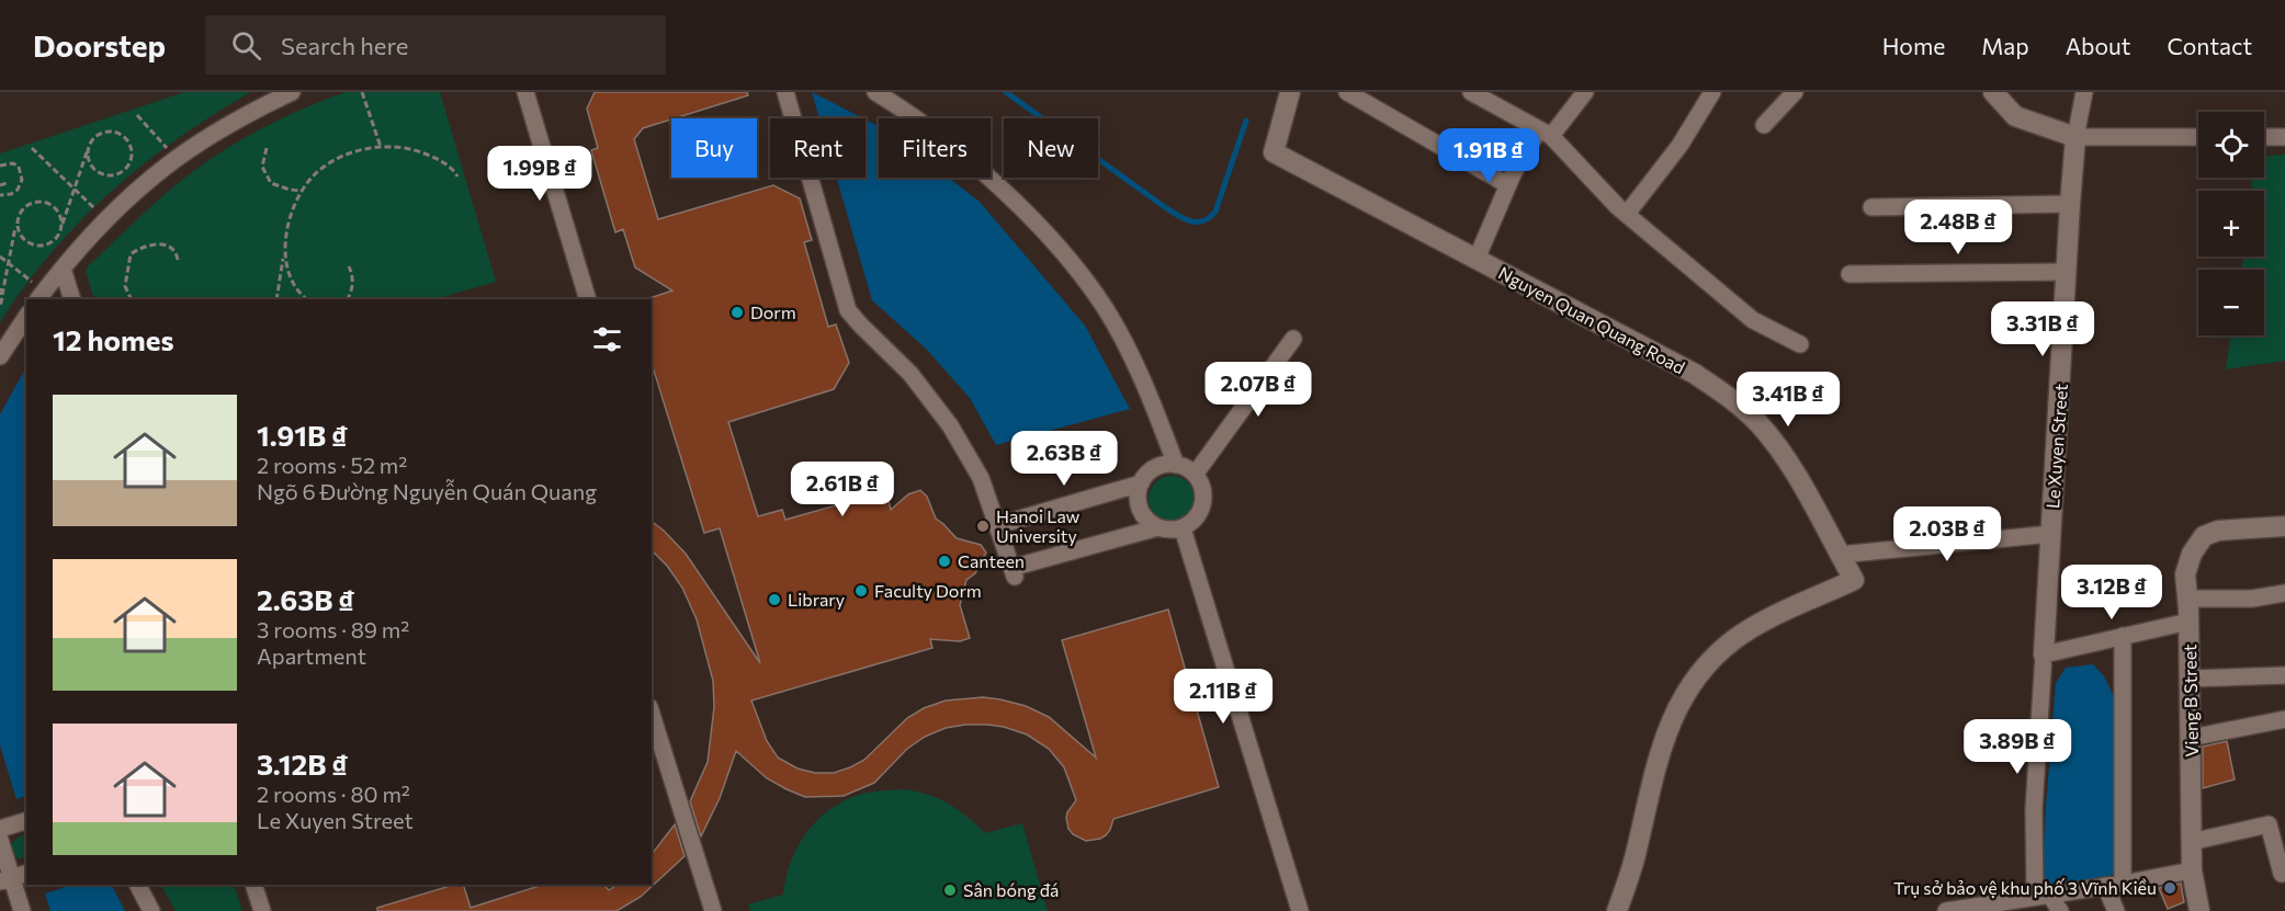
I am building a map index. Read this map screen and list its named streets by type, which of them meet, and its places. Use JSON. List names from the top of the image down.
{
  "streets": {
    "street": ["Nguyen Quan Quang Road", "Le Xuyen Street", "Vieng B Street"]
  },
  "places": [
    "Dorm",
    "Hanoi Law University",
    "Canteen",
    "Faculty Dorm",
    "Library",
    "Trụ sở bảo vệ khu phố 3 Vĩnh Kiều",
    "Sân bóng đá"
  ],
  "page": {
    "header": "Doorstep",
    "search": "Search here",
    "nav": [
      "Home",
      "Map",
      "About",
      "Contact"
    ],
    "map_buttons": ["+", "−"],
    "chip": [
      "Buy",
      "Rent",
      "Filters",
      "New"
    ],
    "price": [
      "1.91B ₫",
      "1.99B ₫",
      "2.48B ₫",
      "3.31B ₫",
      "2.07B ₫",
      "3.41B ₫",
      "2.63B ₫",
      "2.61B ₫",
      "2.03B ₫",
      "3.12B ₫",
      "2.11B ₫",
      "3.89B ₫"
    ],
    "heading": "12 homes",
    "list": [
      {
        "name": "1.91B ₫",
        "note": "2 rooms · 52 m² · Ngõ 6 Đường Nguyễn Quán Quang"
      },
      {
        "name": "2.63B ₫",
        "note": "3 rooms · 89 m² · Apartment"
      },
      {
        "name": "3.12B ₫",
        "note": "2 rooms · 80 m² · Le Xuyen Street"
      }
    ]
  }
}
